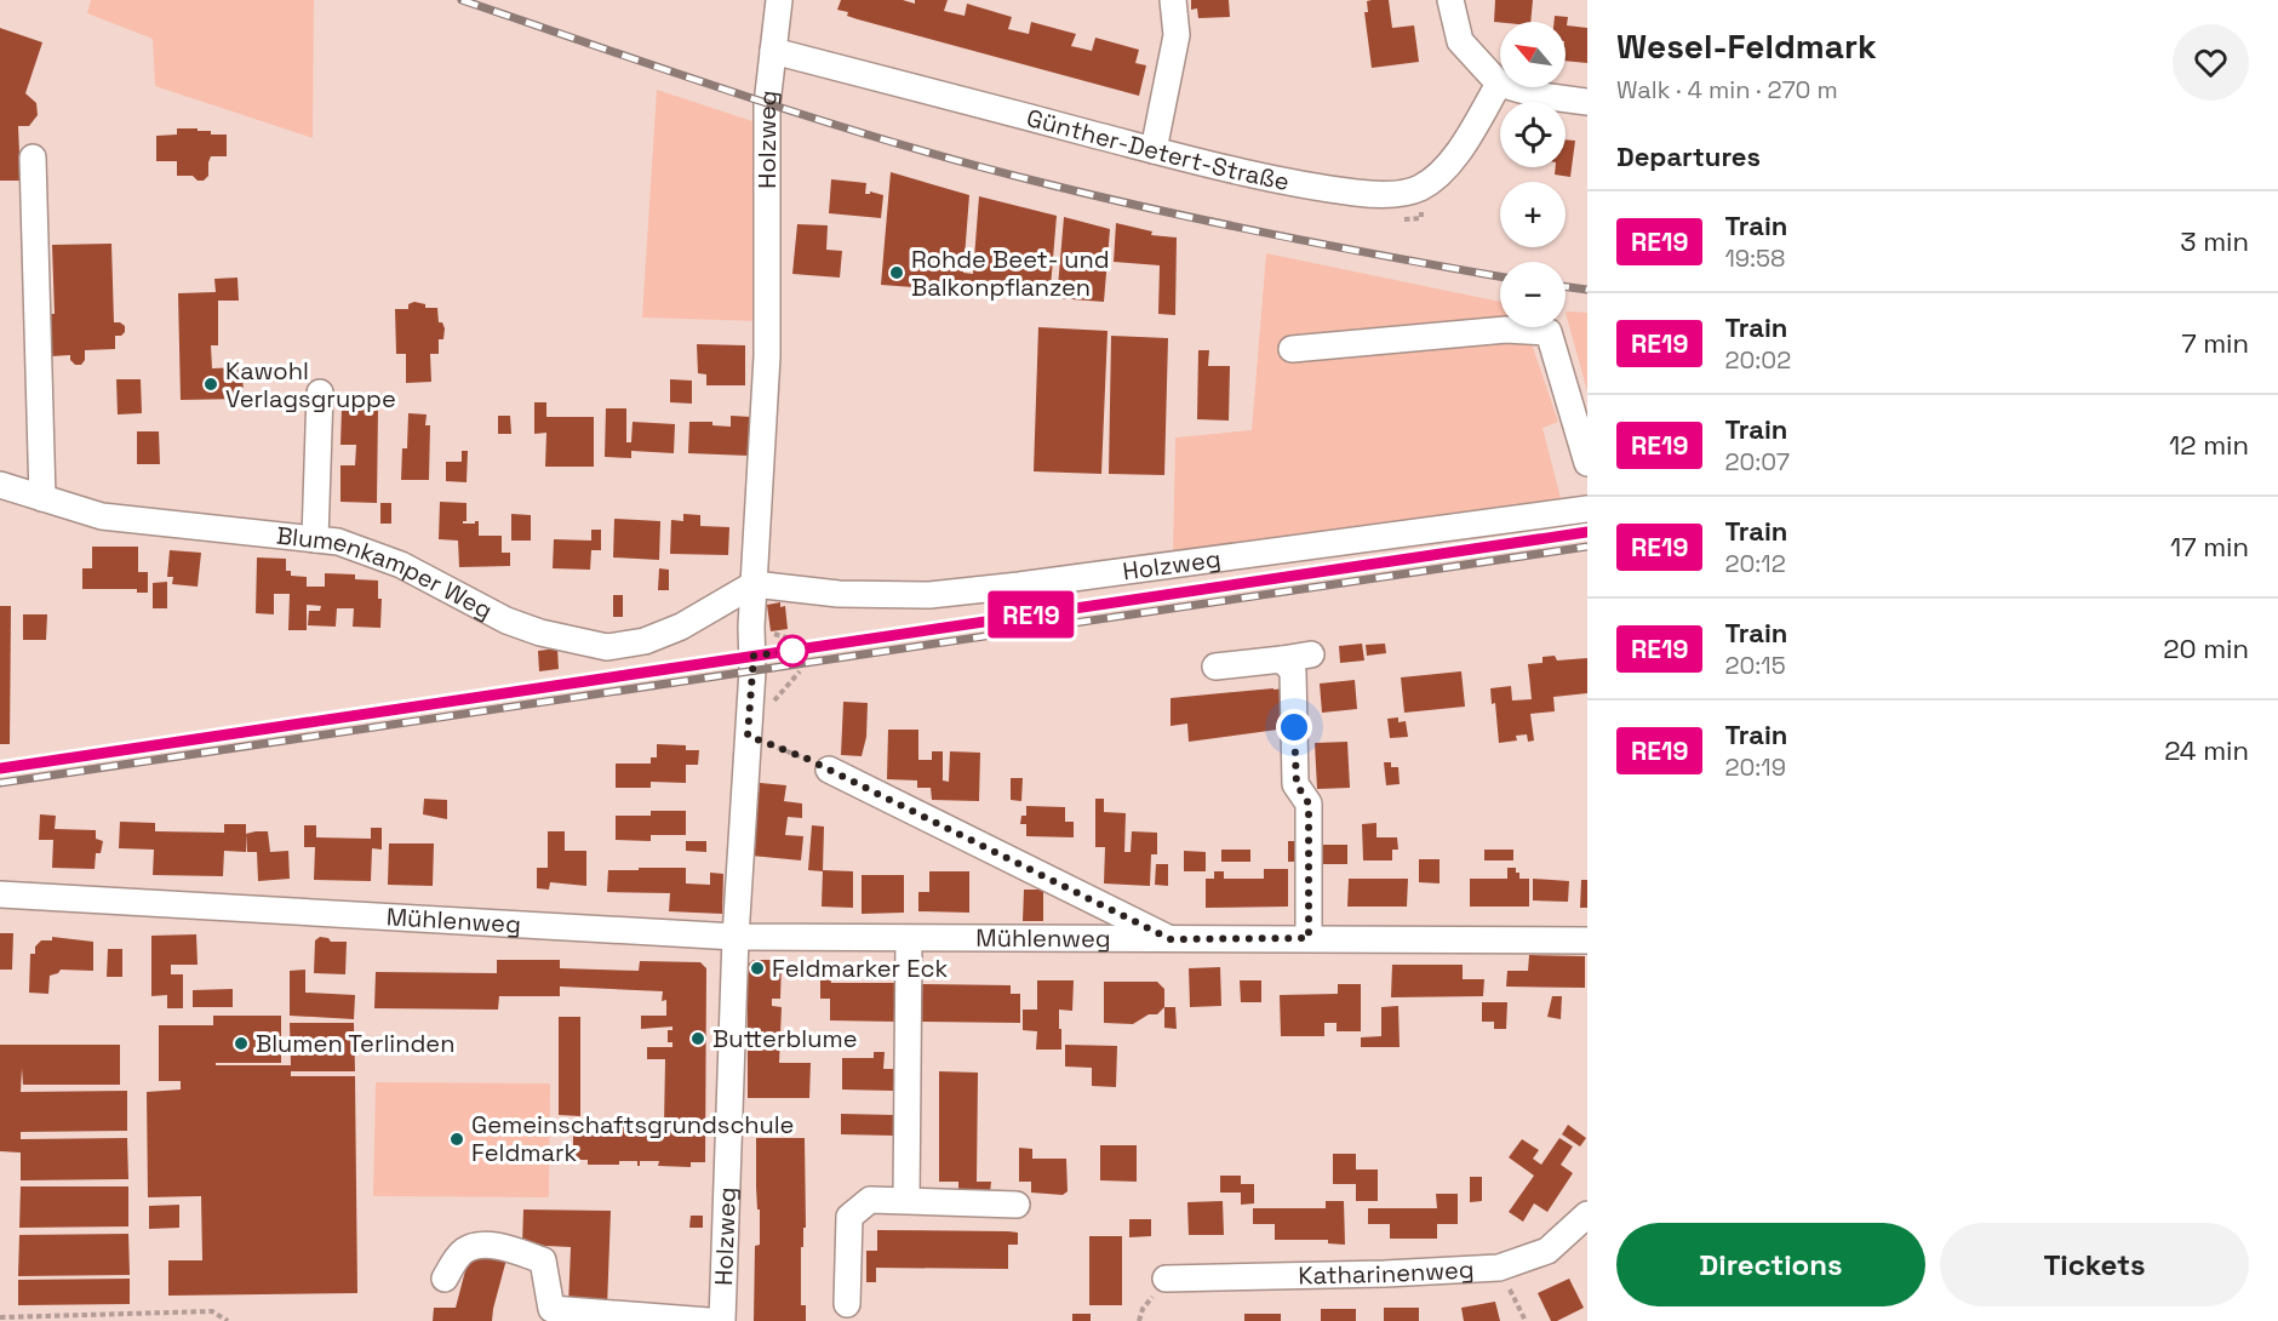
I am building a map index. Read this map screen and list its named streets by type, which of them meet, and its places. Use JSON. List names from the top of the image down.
{
  "streets": {
    "street": [
      "Holzweg",
      "Günther-Detert-Straße",
      "Blumenkamper Weg",
      "Mühlenweg",
      "Katharinenweg"
    ]
  },
  "crossings": [
    ["Holzweg", "Günther-Detert-Straße"],
    ["Holzweg", "Blumenkamper Weg"],
    ["Holzweg", "Mühlenweg"]
  ],
  "places": [
    "Rohde Beet- und Balkonpflanzen",
    "Kawohl Verlagsgruppe",
    "Feldmarker Eck",
    "Butterblume",
    "Blumen Terlinden",
    "Gemeinschaftsgrundschule Feldmark"
  ],
  "north": "top left",
  "page": {
    "on_map": "RE19",
    "heading": [
      ["Wesel-Feldmark", "Walk · 4 min · 270 m"],
      "Departures"
    ],
    "map_buttons": ["+", "−"],
    "list": [
      {
        "mark": "RE19",
        "name": "Train",
        "note": "19:58",
        "value": "3 min"
      },
      {
        "mark": "RE19",
        "name": "Train",
        "note": "20:02",
        "value": "7 min"
      },
      {
        "mark": "RE19",
        "name": "Train",
        "note": "20:07",
        "value": "12 min"
      },
      {
        "mark": "RE19",
        "name": "Train",
        "note": "20:12",
        "value": "17 min"
      },
      {
        "mark": "RE19",
        "name": "Train",
        "note": "20:15",
        "value": "20 min"
      },
      {
        "mark": "RE19",
        "name": "Train",
        "note": "20:19",
        "value": "24 min"
      }
    ],
    "buttons": ["Directions", "Tickets"]
  }
}
